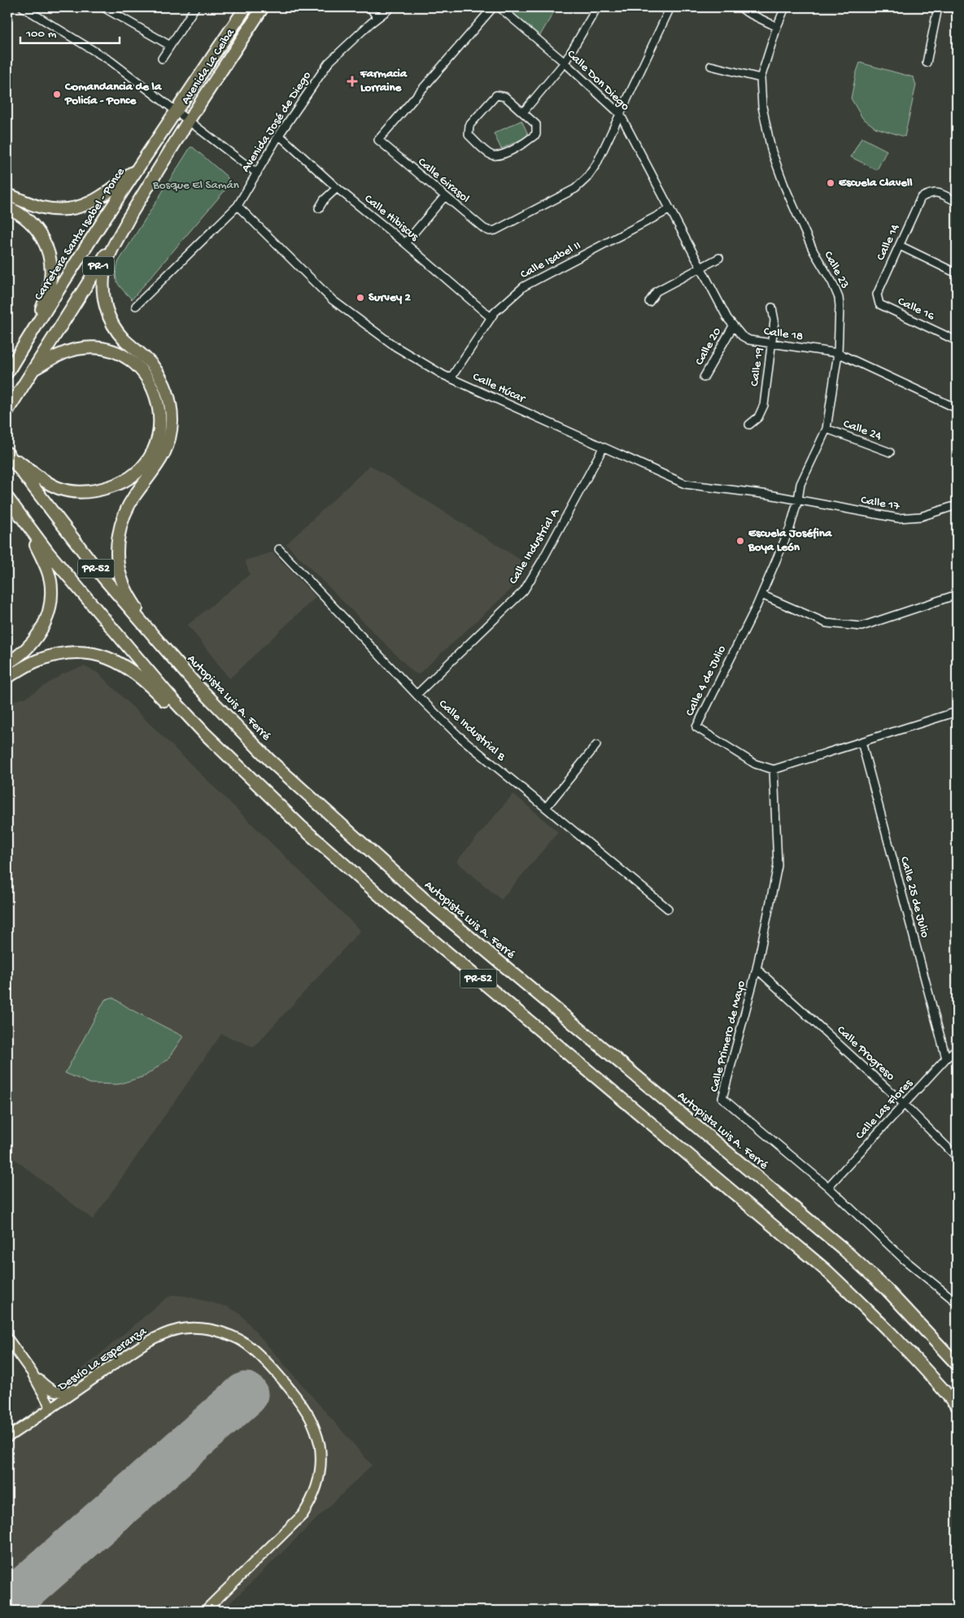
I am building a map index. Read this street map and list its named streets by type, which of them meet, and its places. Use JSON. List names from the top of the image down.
{
  "streets": {
    "highway": [
      "Avenida La Ceiba",
      "Carretera Santa Isabel - Ponce",
      "PR-1",
      "PR-52",
      "Autopista Luis A. Ferré"
    ],
    "main road": ["Desvío La Esperanza"],
    "street": [
      "Calle Don Diego",
      "Avenida José de Diego",
      "Calle Girasol",
      "Calle Hibiscus",
      "Calle 14",
      "Calle Isabel II",
      "Calle 23",
      "Calle 16",
      "Calle 18",
      "Calle 20",
      "Calle 19",
      "Calle Húcar",
      "Calle 24",
      "Calle 17",
      "Calle Industrial A",
      "Calle 4 de Julio",
      "Calle Industrial B",
      "Calle 25 de Julio",
      "Calle Primero de Mayo",
      "Calle Progreso",
      "Calle Las Flores"
    ]
  },
  "crossings": [
    ["Avenida La Ceiba", "Carretera Santa Isabel - Ponce"],
    ["Avenida La Ceiba", "PR-1"],
    ["Calle Don Diego", "Calle Girasol"],
    ["Calle Don Diego", "Calle Isabel II"],
    ["Calle Don Diego", "Calle 18"],
    ["Avenida José de Diego", "Calle Hibiscus"],
    ["Avenida José de Diego", "Calle Húcar"],
    ["Calle Hibiscus", "Calle Isabel II"],
    ["Calle 14", "Calle 16"],
    ["Calle Isabel II", "Calle 18"],
    ["Calle Isabel II", "Calle Húcar"],
    ["Calle 23", "Calle 18"],
    ["Calle 23", "Calle Húcar"],
    ["Calle 23", "Calle 24"],
    ["Calle 23", "Calle 17"],
    ["Calle 23", "Calle 4 de Julio"],
    ["Calle 18", "Calle 20"],
    ["Calle 18", "Calle 19"],
    ["Calle Húcar", "Calle 17"],
    ["Calle Húcar", "Calle Industrial A"],
    ["Calle Húcar", "Calle 4 de Julio"],
    ["Calle 17", "Calle 4 de Julio"],
    ["Calle Industrial A", "Calle Industrial B"],
    ["Calle 4 de Julio", "Calle Primero de Mayo"],
    ["Calle 25 de Julio", "Calle Las Flores"],
    ["Calle Primero de Mayo", "Calle Progreso"],
    ["Calle Primero de Mayo", "Calle Las Flores"],
    ["Calle Progreso", "Calle Las Flores"]
  ],
  "parks": ["Bosque El Samán"],
  "places": {
    "health": ["Farmacia Lorraine"],
    "other": [
      "Comandancia de la Policía - Ponce",
      "Escuela Clavell",
      "Survey 2",
      "Escuela Joséfina Boya León"
    ]
  },
  "scale_bar": "100 m"
}
